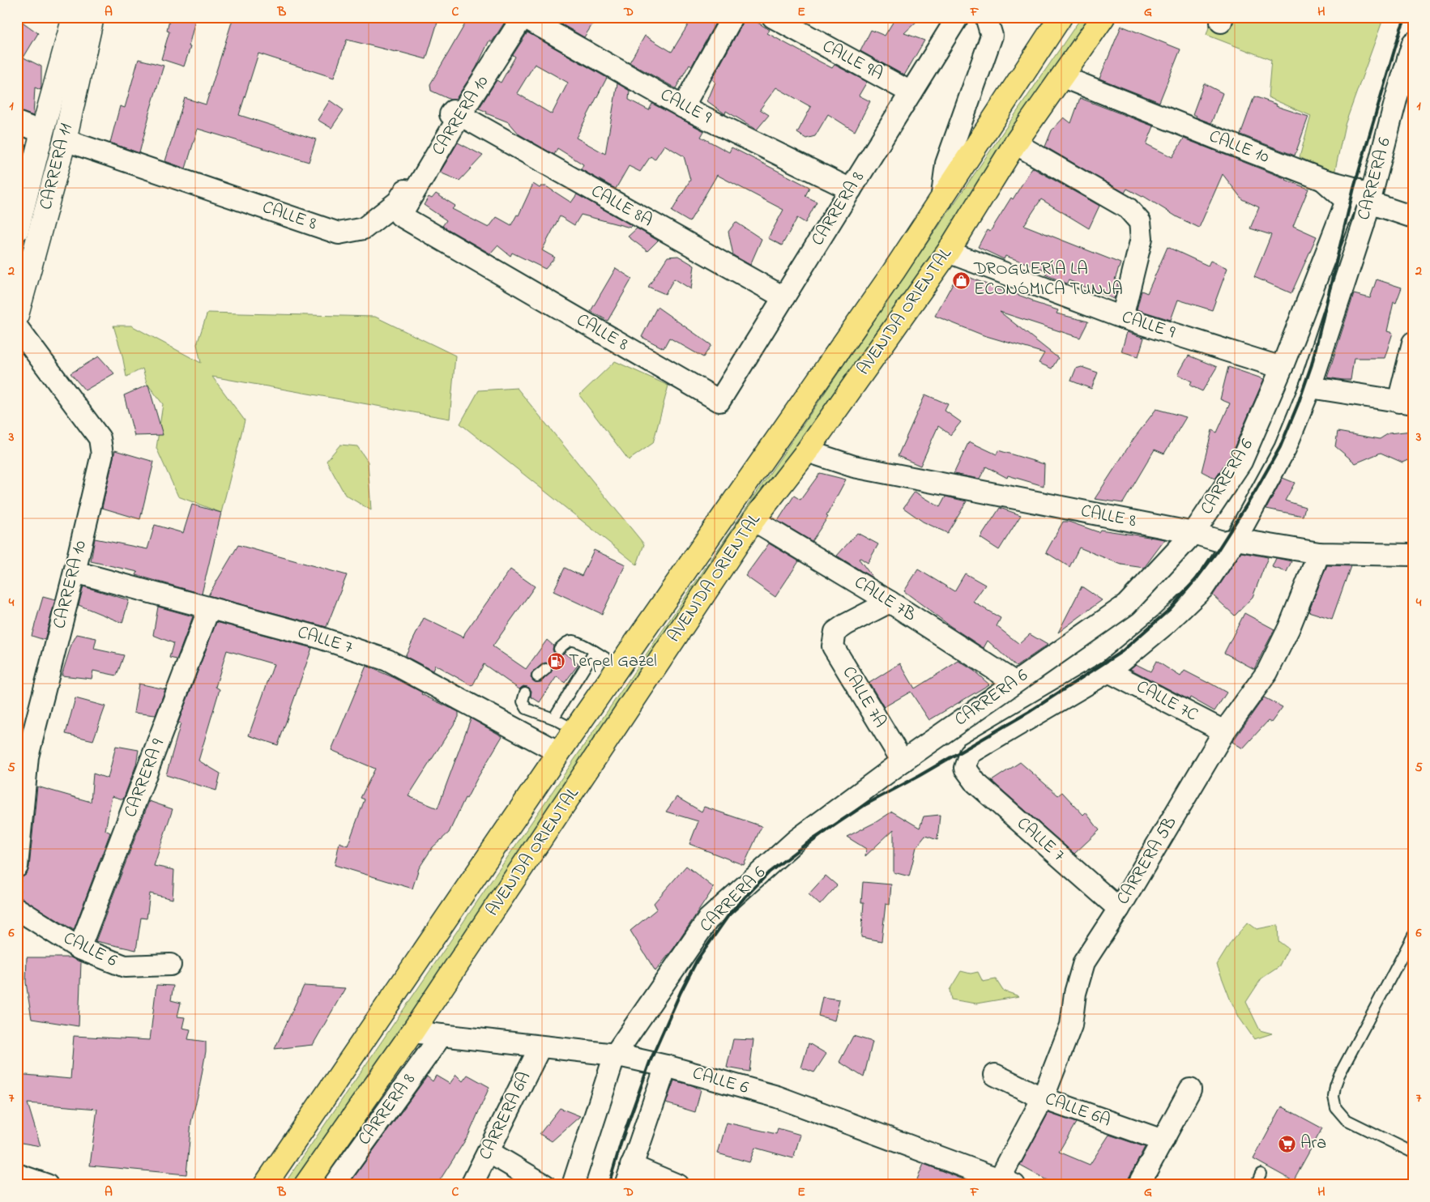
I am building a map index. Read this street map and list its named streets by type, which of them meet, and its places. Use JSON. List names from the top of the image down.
{
  "streets": {
    "main road": ["CARRERA 11", "AVENIDA ORIENTAL"],
    "street": [
      "CALLE 9A",
      "CALLE 9",
      "CARRERA 10",
      "CALLE 10",
      "CARRERA 6",
      "CALLE 8A",
      "CARRERA 8",
      "CALLE 8",
      "CALLE 7B",
      "CALLE 7",
      "CALLE 7A",
      "CALLE 7C",
      "CARRERA 9",
      "CARRERA 5B",
      "CALLE 6",
      "CALLE 6A",
      "CARRERA 6A"
    ]
  },
  "crossings": [
    ["CALLE 9A", "CARRERA 8"],
    ["CALLE 9", "CARRERA 10"],
    ["CALLE 9", "CARRERA 6"],
    ["CALLE 9", "CARRERA 8"],
    ["CALLE 9", "AVENIDA ORIENTAL"],
    ["CARRERA 10", "CALLE 8A"],
    ["CARRERA 10", "CALLE 8"],
    ["CARRERA 10", "CALLE 7"],
    ["CALLE 10", "CARRERA 6"],
    ["CALLE 10", "AVENIDA ORIENTAL"],
    ["CARRERA 11", "CALLE 8"],
    ["CARRERA 6", "CALLE 8"],
    ["CARRERA 6", "CALLE 7B"],
    ["CARRERA 6", "CALLE 7"],
    ["CARRERA 6", "CALLE 7A"],
    ["CARRERA 6", "CALLE 7C"],
    ["CARRERA 6", "CALLE 6"],
    ["CALLE 8A", "CARRERA 8"],
    ["CALLE 8A", "CALLE 8"],
    ["CARRERA 8", "CALLE 8"],
    ["CARRERA 8", "CALLE 6"],
    ["CALLE 8", "AVENIDA ORIENTAL"],
    ["CALLE 8", "CARRERA 5B"],
    ["AVENIDA ORIENTAL", "CALLE 7B"],
    ["AVENIDA ORIENTAL", "CALLE 7"],
    ["AVENIDA ORIENTAL", "CALLE 6"],
    ["CALLE 7B", "CALLE 7A"],
    ["CALLE 7", "CARRERA 9"],
    ["CALLE 7", "CARRERA 5B"],
    ["CALLE 7C", "CARRERA 5B"],
    ["CARRERA 9", "CALLE 6"],
    ["CARRERA 5B", "CALLE 6"],
    ["CARRERA 5B", "CALLE 6A"],
    ["CALLE 6", "CARRERA 6A"]
  ],
  "places": {
    "shop": ["DROGUERÍA LA ECONÓMICA TUNJA"],
    "fuel station": ["Terpel Gazel"],
    "supermarket": ["Ara"]
  },
  "grid": {
    "columns": [
      "A",
      "B",
      "C",
      "D",
      "E",
      "F",
      "G",
      "H"
    ],
    "rows": [
      "1",
      "2",
      "3",
      "4",
      "5",
      "6",
      "7"
    ]
  }
}
